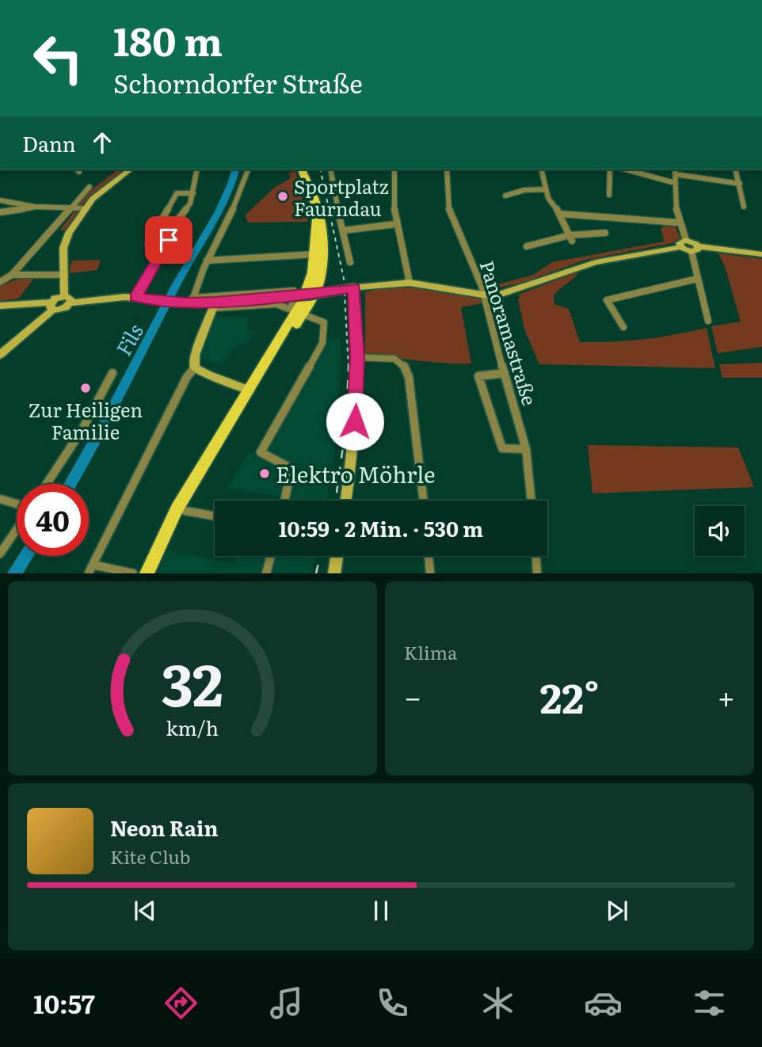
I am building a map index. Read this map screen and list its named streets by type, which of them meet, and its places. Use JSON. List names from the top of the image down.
{
  "streets": {
    "street": ["Panoramastraße"]
  },
  "water": ["Fils"],
  "places": ["Sportplatz Faurndau", "Zur Heiligen Familie", "Elektro Möhrle"],
  "page": {
    "turn": ["180 m", "Schorndorfer Straße"],
    "then": "Dann",
    "limit": "40",
    "trip": "10:59 · 2 Min. · 530 m",
    "tile": "Klima",
    "heat": ["−", "22°", "+"],
    "song": ["Neon Rain", "Kite Club"],
    "tabs": "10:57",
    "gauge": ["32", "km/h"]
  }
}
